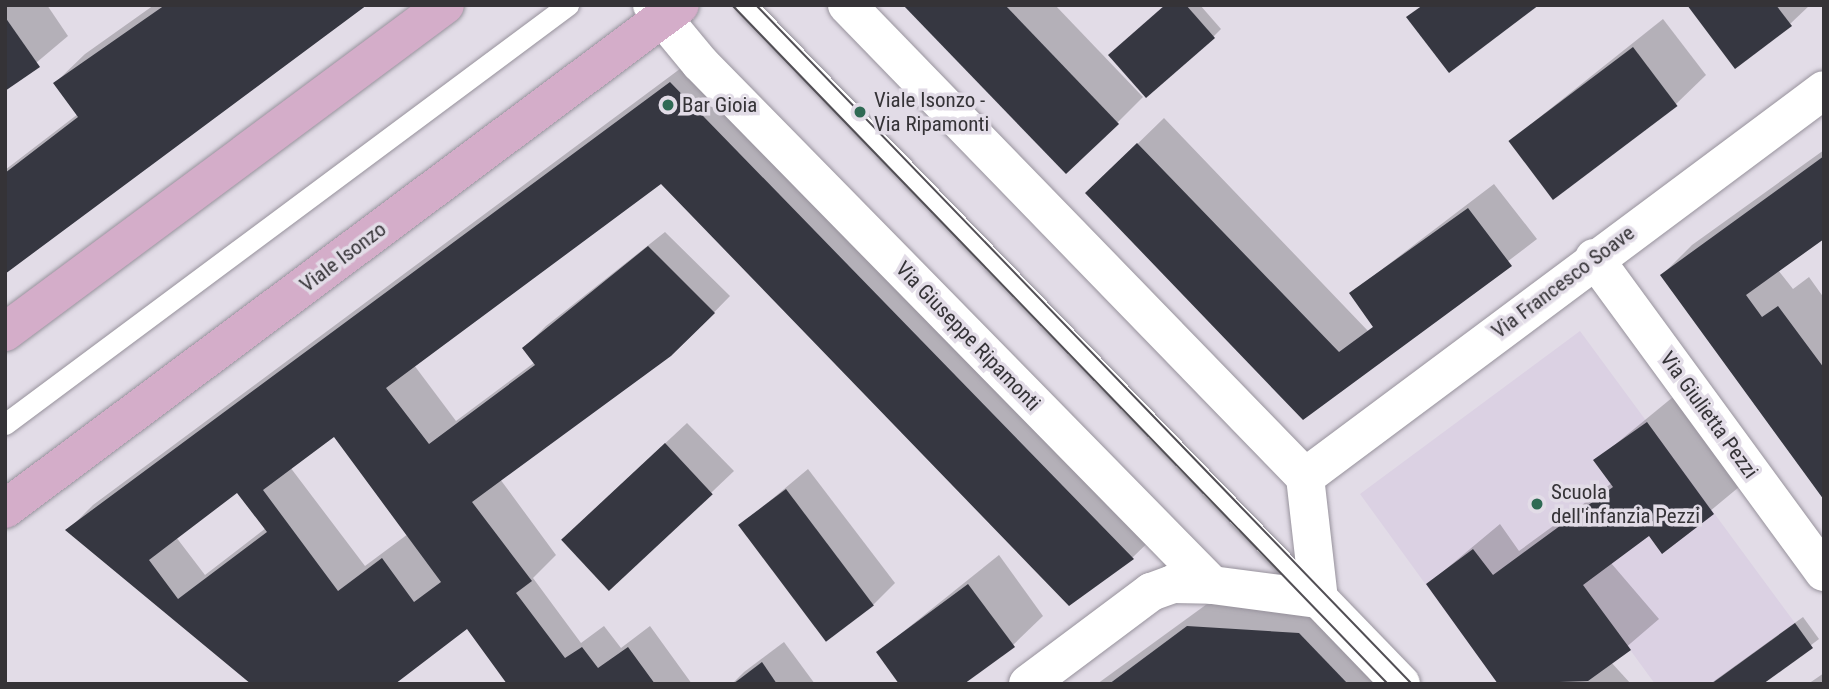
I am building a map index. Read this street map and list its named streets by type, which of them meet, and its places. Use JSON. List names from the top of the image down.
{
  "streets": {
    "main road": ["Viale Isonzo"],
    "street": ["Via Francesco Soave", "Via Giuseppe Ripamonti", "Via Giulietta Pezzi"]
  },
  "crossings": [
    ["Viale Isonzo", "Via Giuseppe Ripamonti"],
    ["Via Francesco Soave", "Via Giulietta Pezzi"]
  ],
  "places": ["Bar Gioia", "Viale Isonzo - Via Ripamonti", "Scuola dell'infanzia Pezzi"]
}
